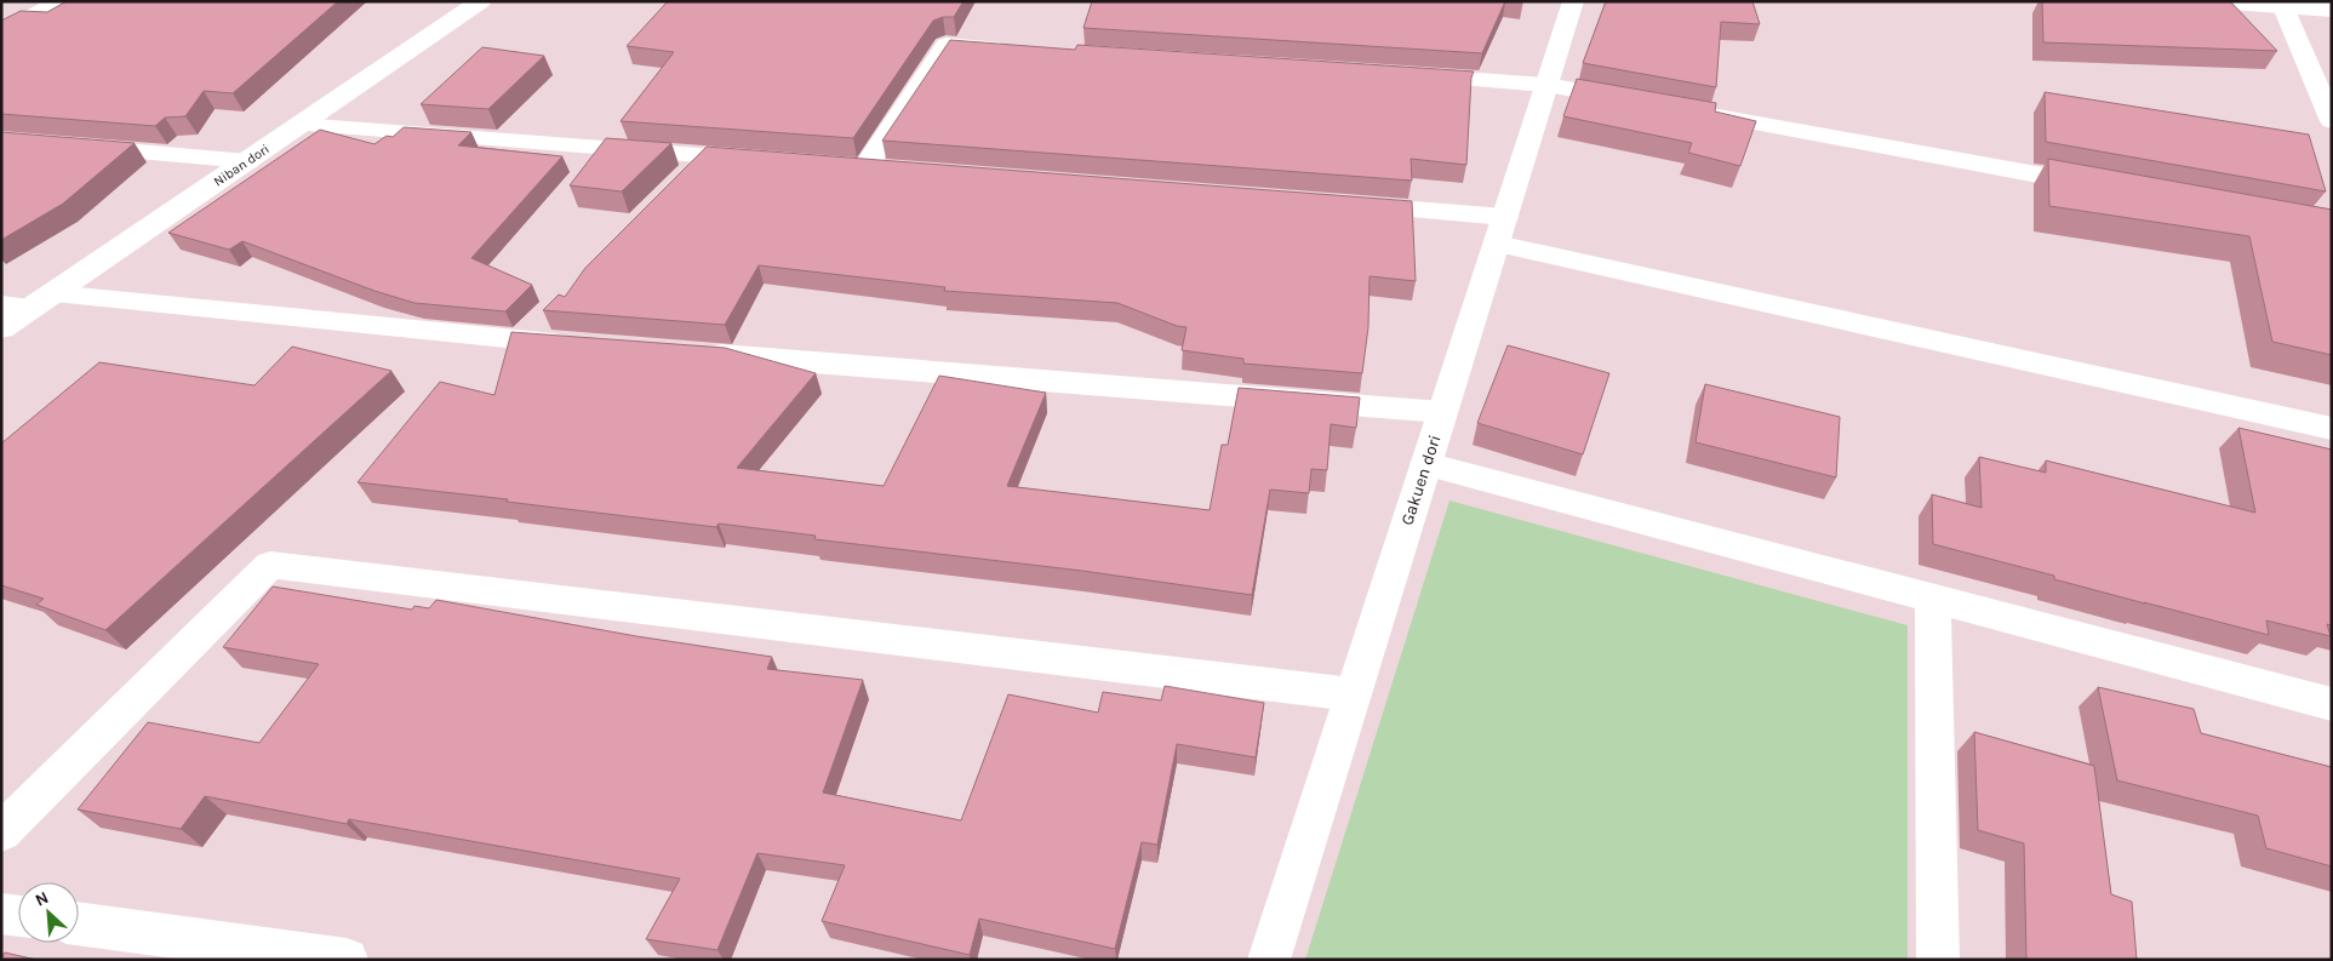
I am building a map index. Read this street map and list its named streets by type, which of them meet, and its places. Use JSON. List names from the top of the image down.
{
  "streets": {
    "street": ["Niban dori", "Gakuen dori"]
  },
  "north": "top left"
}
